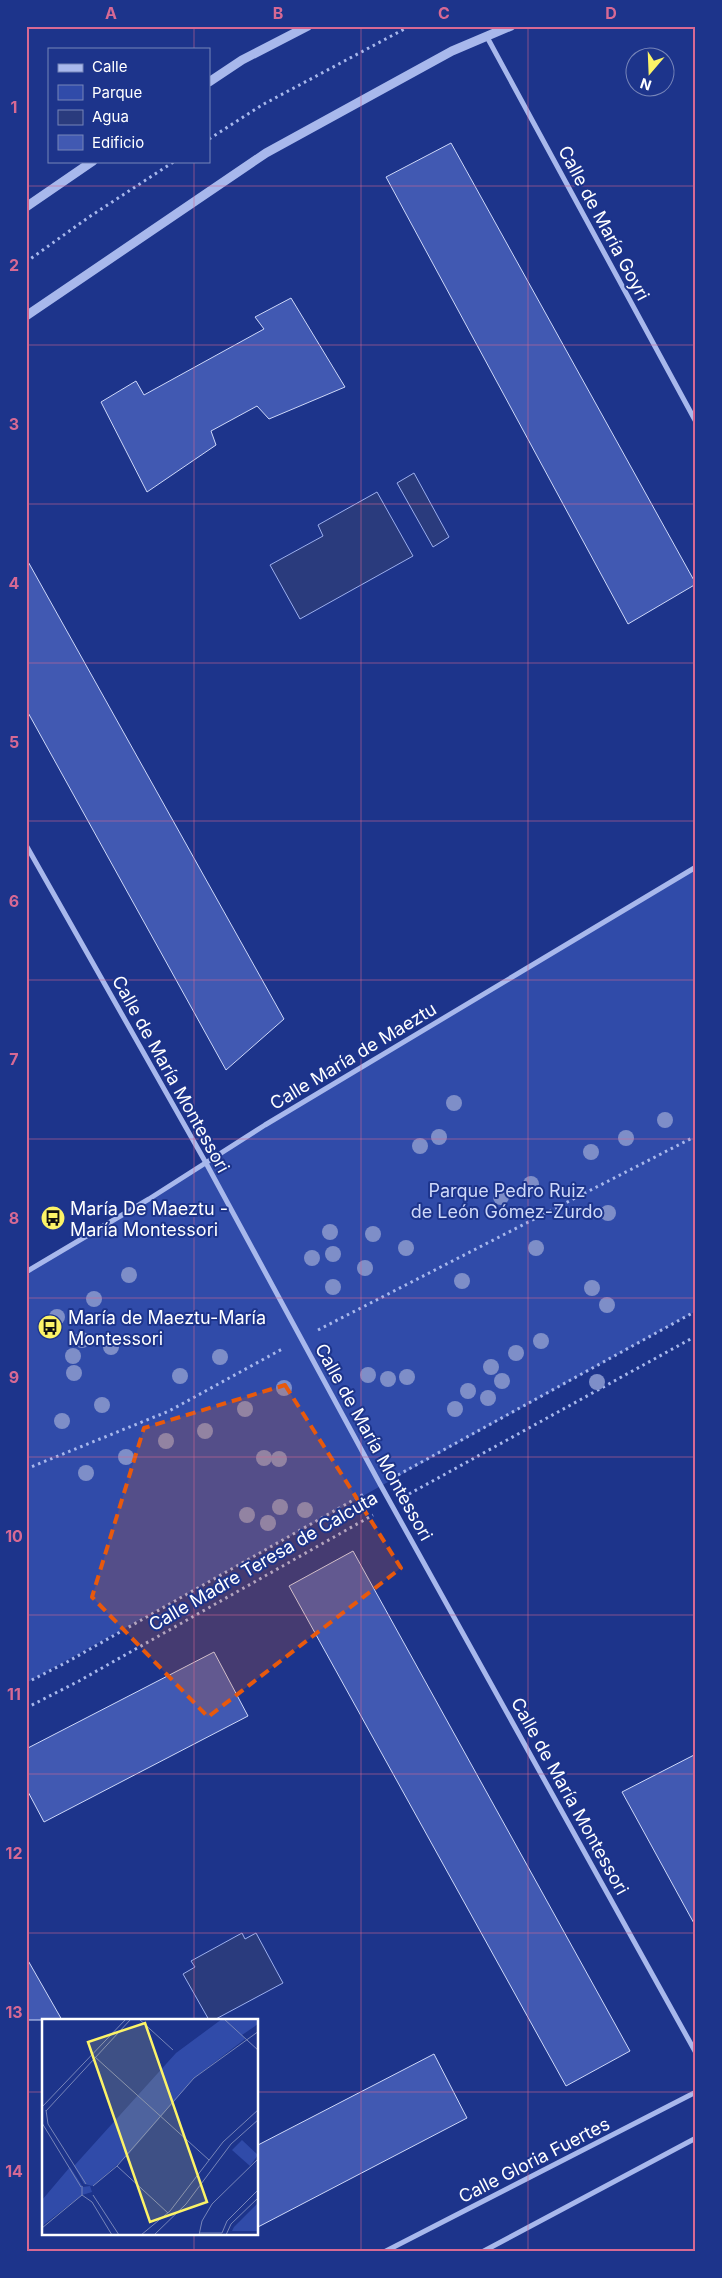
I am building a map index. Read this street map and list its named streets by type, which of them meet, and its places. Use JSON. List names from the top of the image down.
{
  "streets": {
    "street": [
      "Calle de María Goyri",
      "Calle María de Maeztu",
      "Calle de María Montessori",
      "Calle Gloria Fuertes"
    ],
    "path": ["Calle Madre Teresa de Calcuta"]
  },
  "crossings": [
    ["Calle María de Maeztu", "Calle de María Montessori"],
    ["Calle de María Montessori", "Calle Madre Teresa de Calcuta"]
  ],
  "parks": ["Parque Pedro Ruiz de León Gómez-Zurdo"],
  "places": {
    "bus stop": ["María De Maeztu - María Montessori", "María de Maeztu-María Montessori"]
  },
  "legend": [
    "Calle",
    "Parque",
    "Agua",
    "Edificio"
  ],
  "north": "bottom",
  "grid": {
    "columns": [
      "A",
      "B",
      "C",
      "D"
    ],
    "rows": [
      "1",
      "2",
      "3",
      "4",
      "5",
      "6",
      "7",
      "8",
      "9",
      "10",
      "11",
      "12",
      "13",
      "14"
    ]
  }
}
